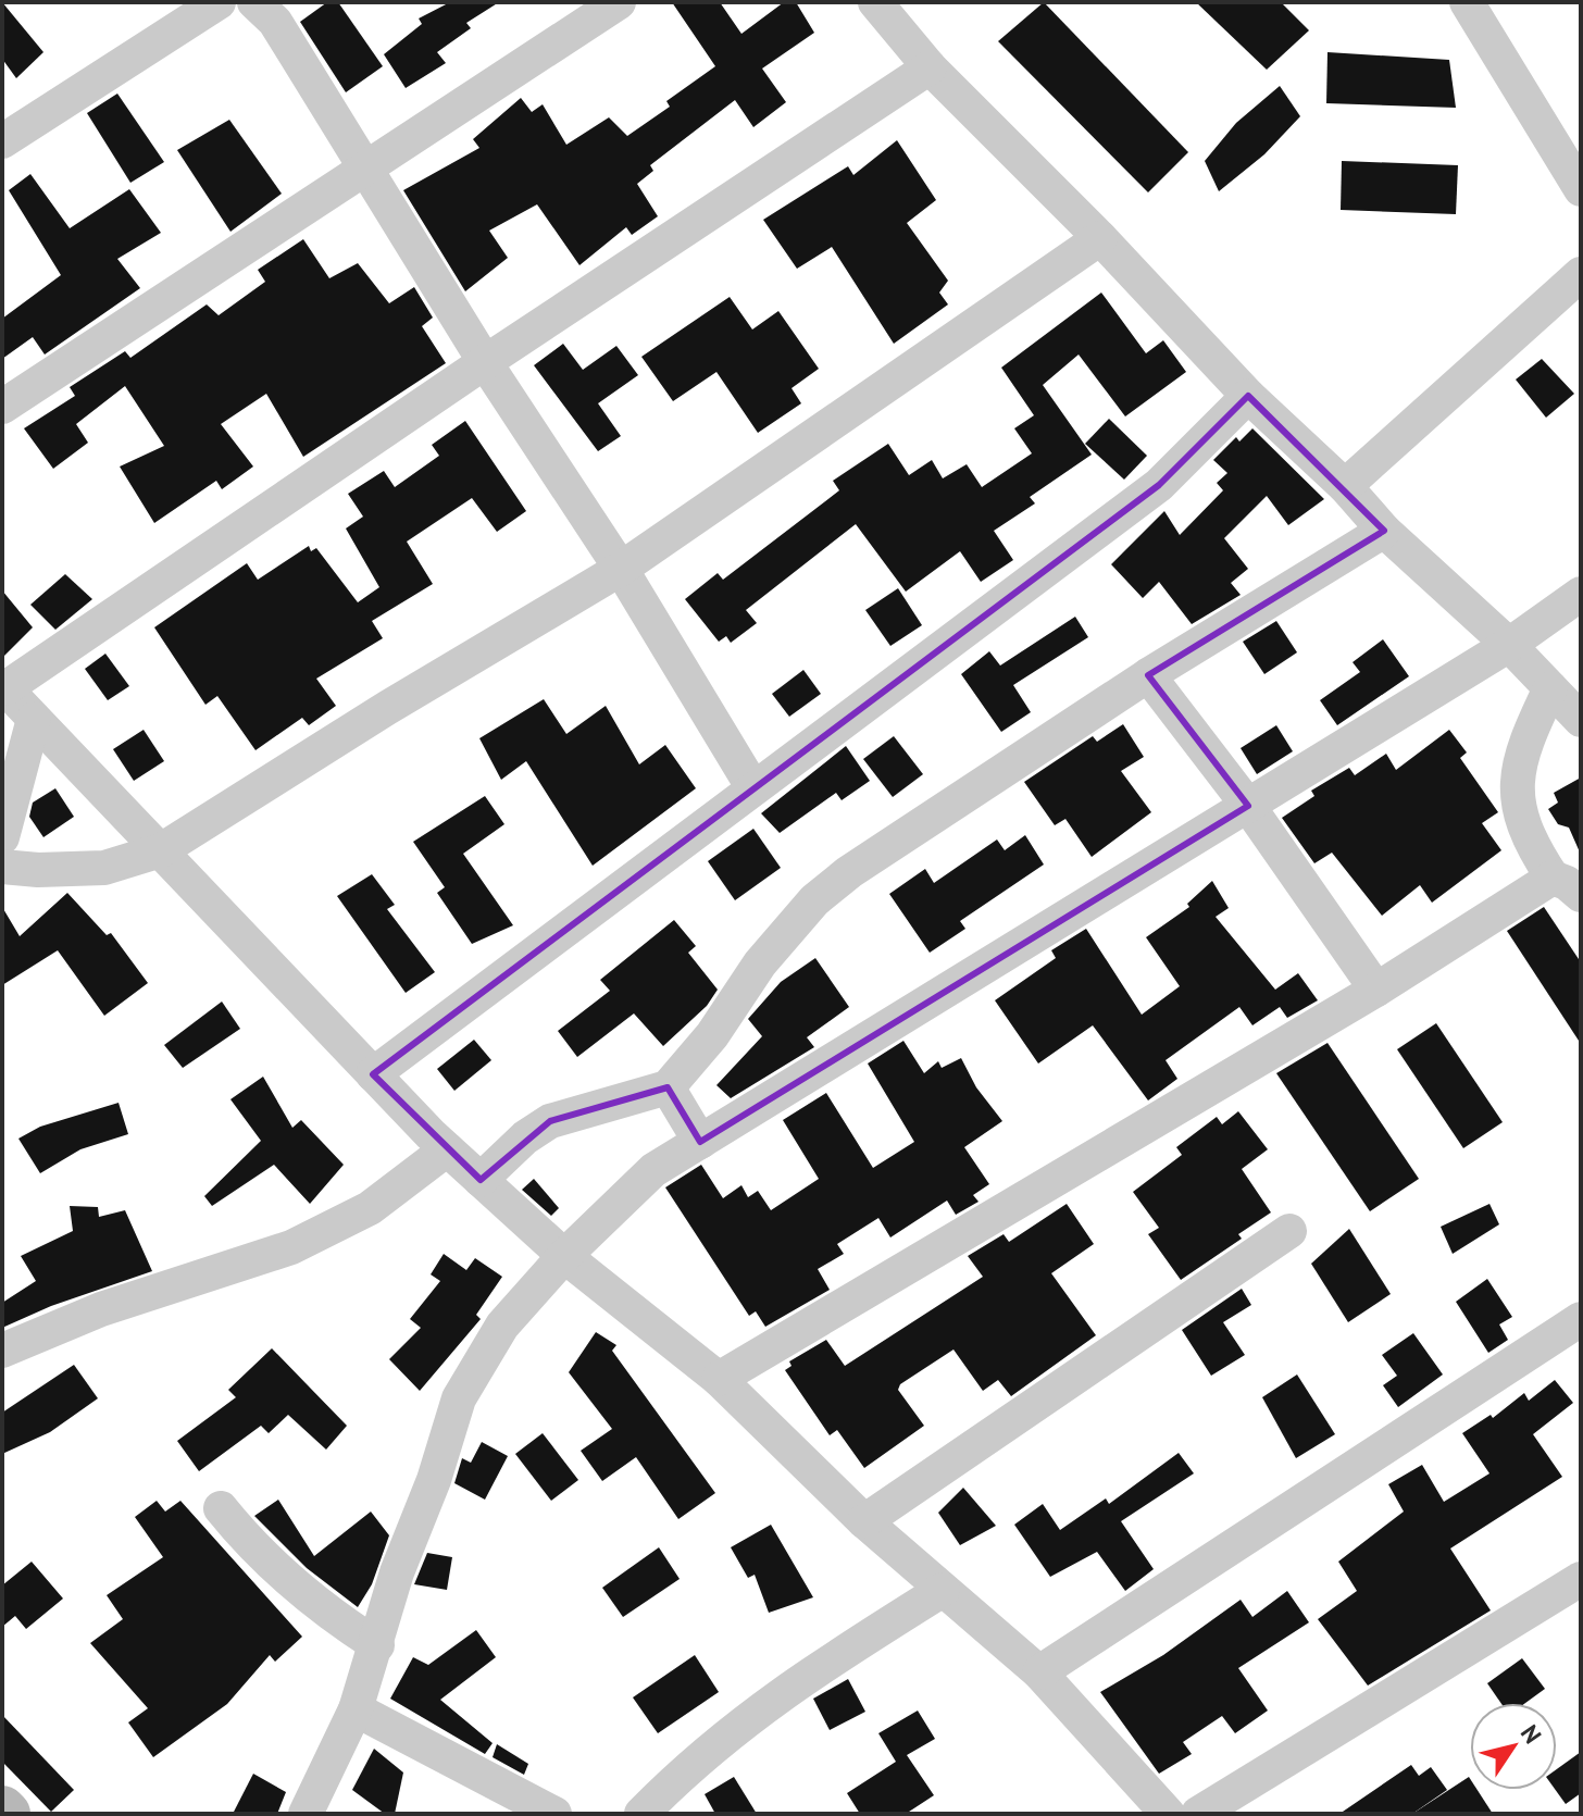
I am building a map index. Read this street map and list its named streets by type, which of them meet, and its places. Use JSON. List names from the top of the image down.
{
  "north": "top right"
}
